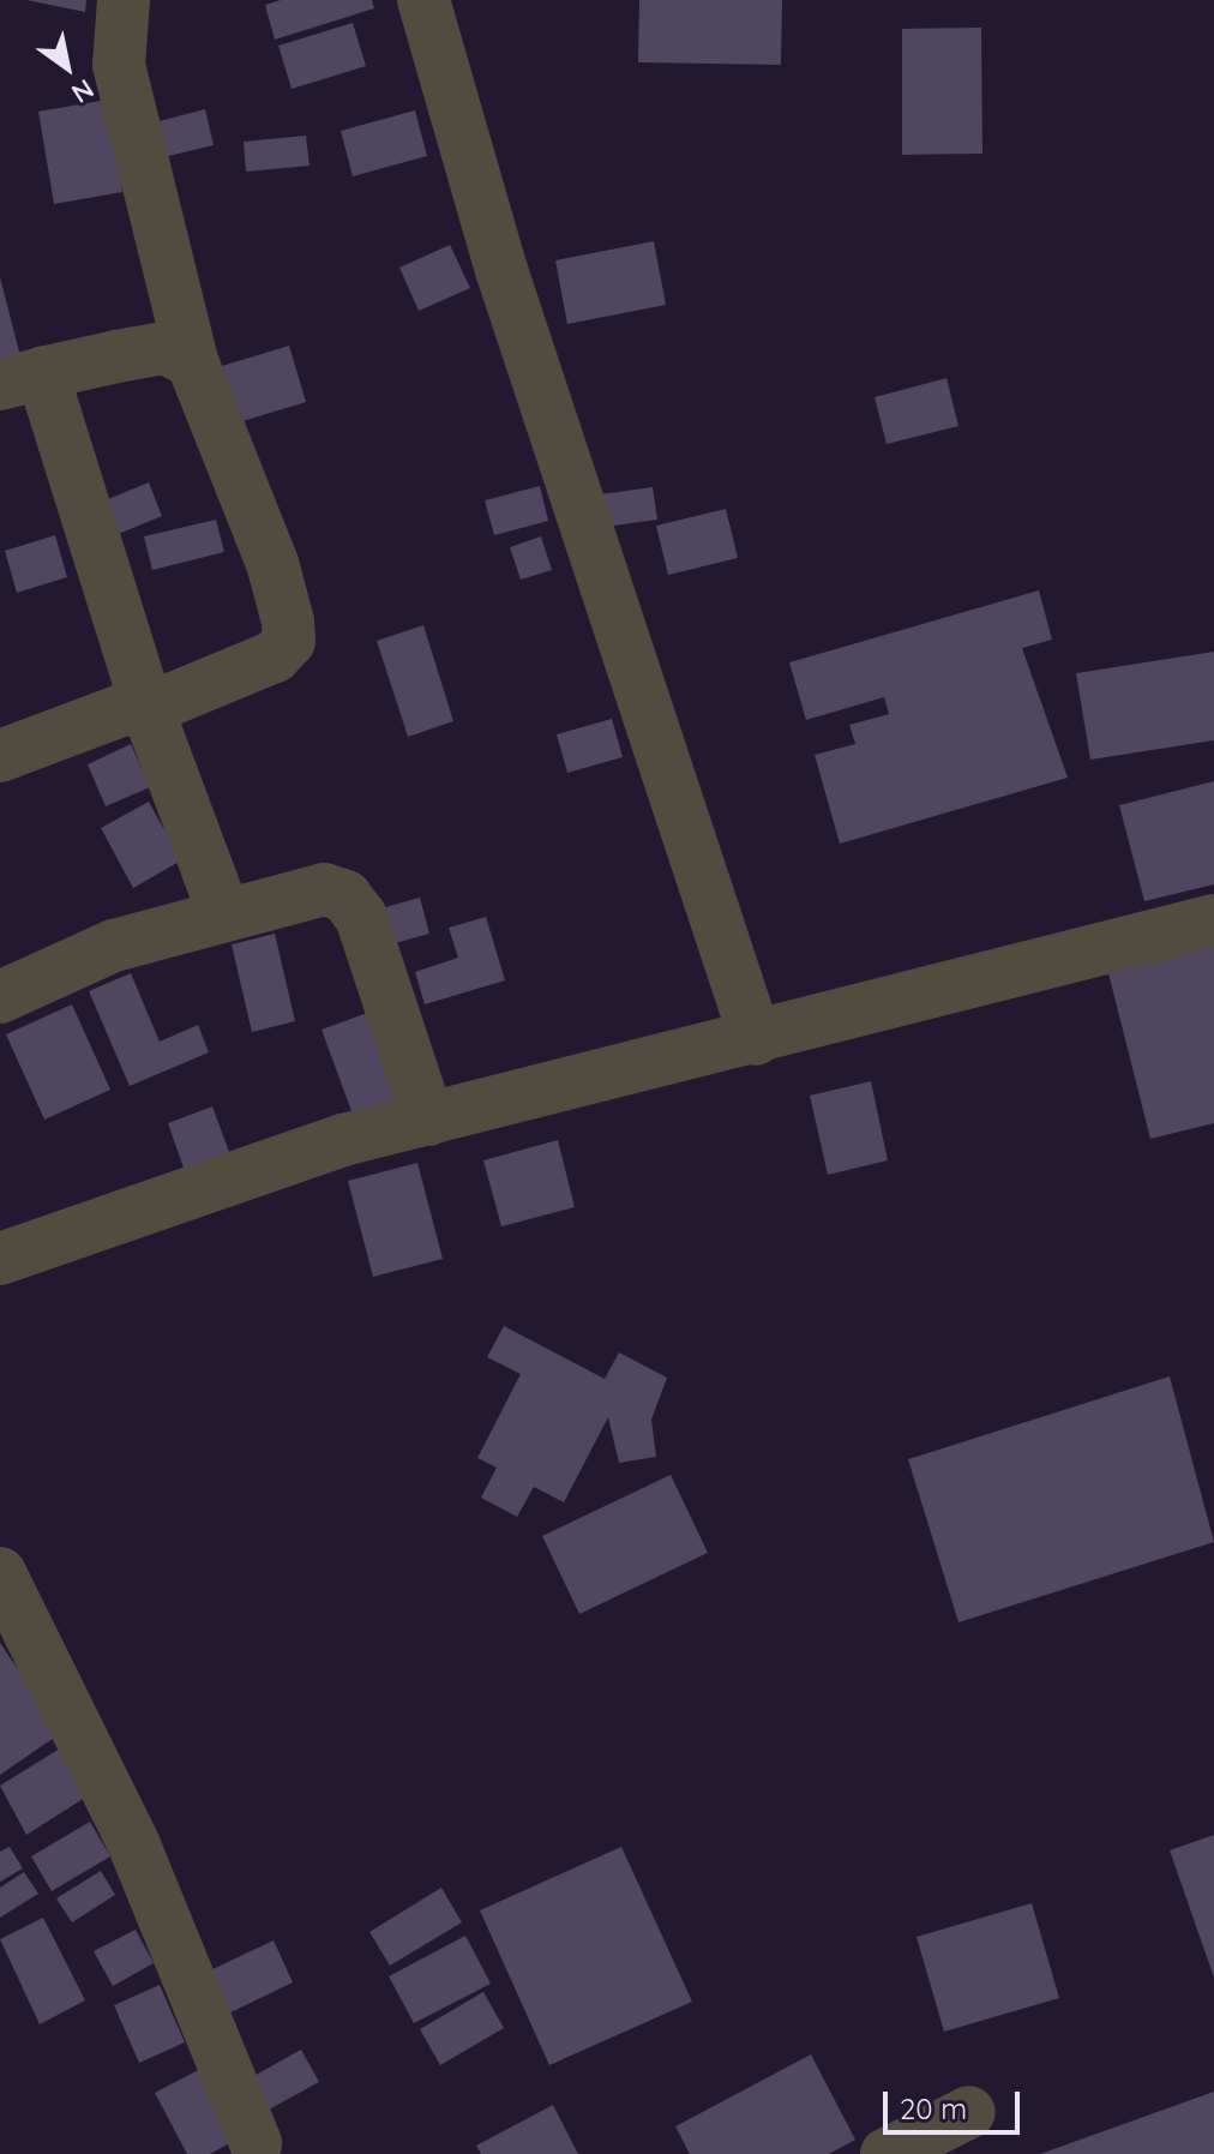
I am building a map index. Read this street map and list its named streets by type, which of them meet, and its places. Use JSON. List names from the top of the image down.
{
  "scale_bar": "20 m",
  "north": "bottom right"
}
